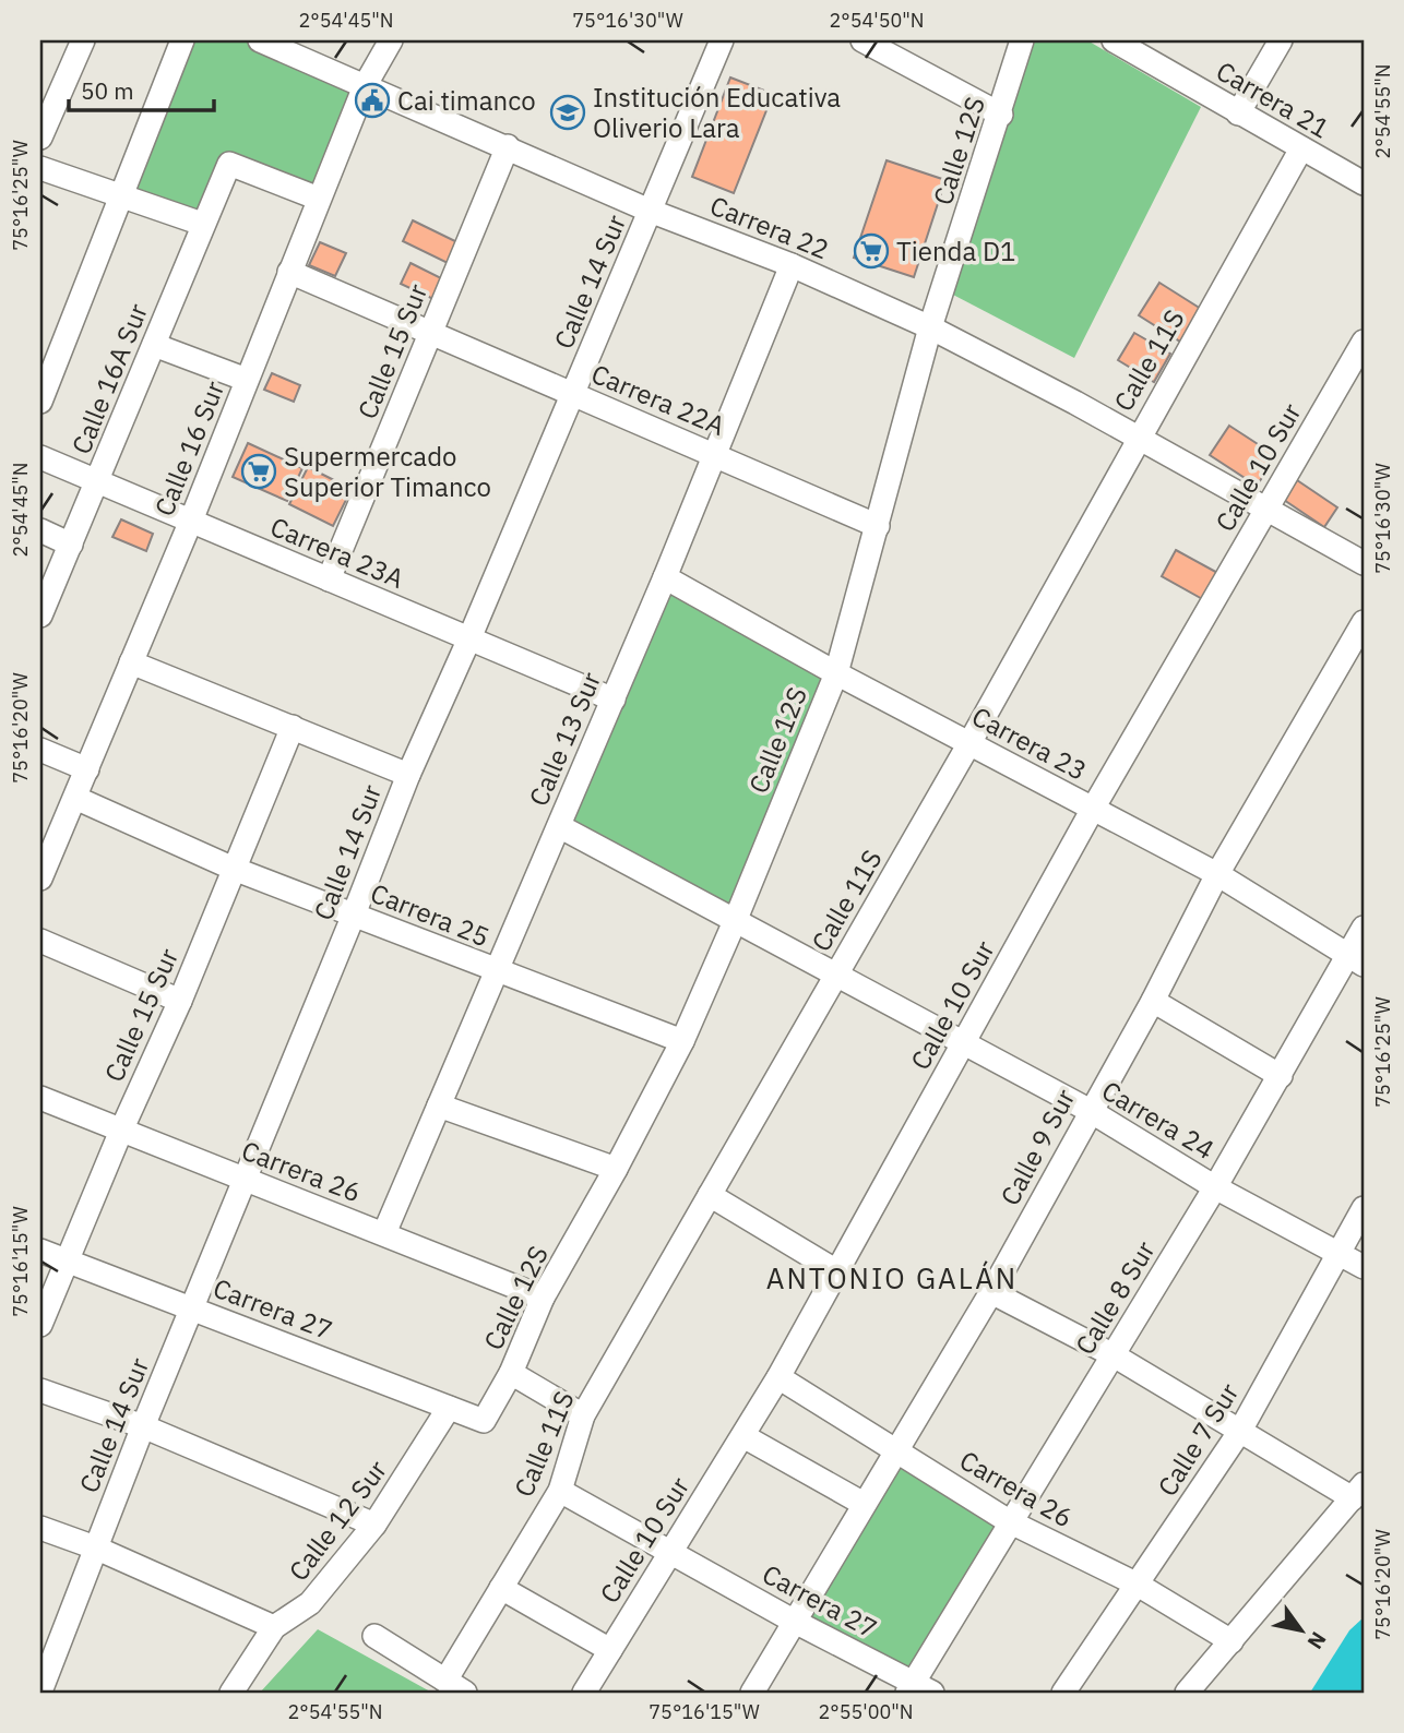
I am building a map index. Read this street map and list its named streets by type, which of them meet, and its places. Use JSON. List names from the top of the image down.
{
  "streets": {
    "street": [
      "Carrera 21",
      "Calle 12S",
      "Carrera 22",
      "Calle 14 Sur",
      "Calle 15 Sur",
      "Calle 11S",
      "Calle 16A Sur",
      "Carrera 22A",
      "Calle 16 Sur",
      "Calle 10 Sur",
      "Carrera 23A",
      "Calle 13 Sur",
      "Carrera 23",
      "Carrera 25",
      "Carrera 24",
      "Calle 9 Sur",
      "Carrera 26",
      "Calle 8 Sur",
      "Carrera 27",
      "Calle 7 Sur",
      "Calle 12 Sur"
    ]
  },
  "crossings": [
    ["Carrera 21", "Calle 11S"],
    ["Calle 12S", "Carrera 22"],
    ["Calle 12S", "Carrera 22A"],
    ["Calle 12S", "Carrera 23"],
    ["Calle 12S", "Carrera 25"],
    ["Calle 12S", "Carrera 24"],
    ["Calle 12S", "Carrera 26"],
    ["Calle 12S", "Carrera 27"],
    ["Carrera 22", "Calle 14 Sur"],
    ["Carrera 22", "Calle 15 Sur"],
    ["Carrera 22", "Calle 11S"],
    ["Carrera 22", "Calle 16 Sur"],
    ["Carrera 22", "Calle 10 Sur"],
    ["Carrera 22", "Calle 13 Sur"],
    ["Calle 14 Sur", "Carrera 22A"],
    ["Calle 14 Sur", "Carrera 23A"],
    ["Calle 14 Sur", "Carrera 25"],
    ["Calle 14 Sur", "Carrera 26"],
    ["Calle 14 Sur", "Carrera 27"],
    ["Calle 15 Sur", "Carrera 22A"],
    ["Calle 15 Sur", "Carrera 23A"],
    ["Calle 15 Sur", "Carrera 25"],
    ["Calle 15 Sur", "Carrera 26"],
    ["Calle 15 Sur", "Carrera 27"],
    ["Calle 11S", "Carrera 23"],
    ["Calle 11S", "Carrera 24"],
    ["Calle 11S", "Carrera 27"],
    ["Calle 16A Sur", "Calle 16 Sur"],
    ["Calle 16A Sur", "Carrera 23A"],
    ["Carrera 22A", "Calle 16 Sur"],
    ["Carrera 22A", "Calle 13 Sur"],
    ["Calle 16 Sur", "Carrera 23A"],
    ["Calle 16 Sur", "Carrera 25"],
    ["Calle 10 Sur", "Carrera 23"],
    ["Calle 10 Sur", "Carrera 24"],
    ["Calle 10 Sur", "Carrera 26"],
    ["Calle 10 Sur", "Carrera 27"],
    ["Carrera 23A", "Calle 13 Sur"],
    ["Calle 13 Sur", "Carrera 23"],
    ["Calle 13 Sur", "Carrera 25"],
    ["Calle 13 Sur", "Carrera 24"],
    ["Calle 13 Sur", "Carrera 26"],
    ["Carrera 23", "Calle 9 Sur"],
    ["Carrera 23", "Calle 8 Sur"],
    ["Carrera 24", "Calle 9 Sur"],
    ["Carrera 24", "Calle 8 Sur"],
    ["Carrera 24", "Calle 7 Sur"],
    ["Calle 9 Sur", "Carrera 26"],
    ["Calle 9 Sur", "Carrera 27"],
    ["Carrera 26", "Calle 8 Sur"],
    ["Carrera 26", "Calle 7 Sur"],
    ["Calle 8 Sur", "Carrera 27"],
    ["Carrera 27", "Calle 12 Sur"]
  ],
  "districts": ["ANTONIO GALÁN"],
  "places": {
    "public building": ["Cai timanco"],
    "school or university": ["Institución Educativa Oliverio Lara"],
    "supermarket": ["Tienda D1", "Supermercado Superior Timanco"]
  },
  "scale_bar": "50 m",
  "north": "bottom right",
  "coordinates": [
    "2°54'45\"N",
    "75°16'30\"W",
    "2°54'50\"N",
    "2°54'55\"N",
    "75°16'25\"W",
    "75°16'20\"W",
    "75°16'15\"W",
    "2°55'00\"N"
  ]
}
